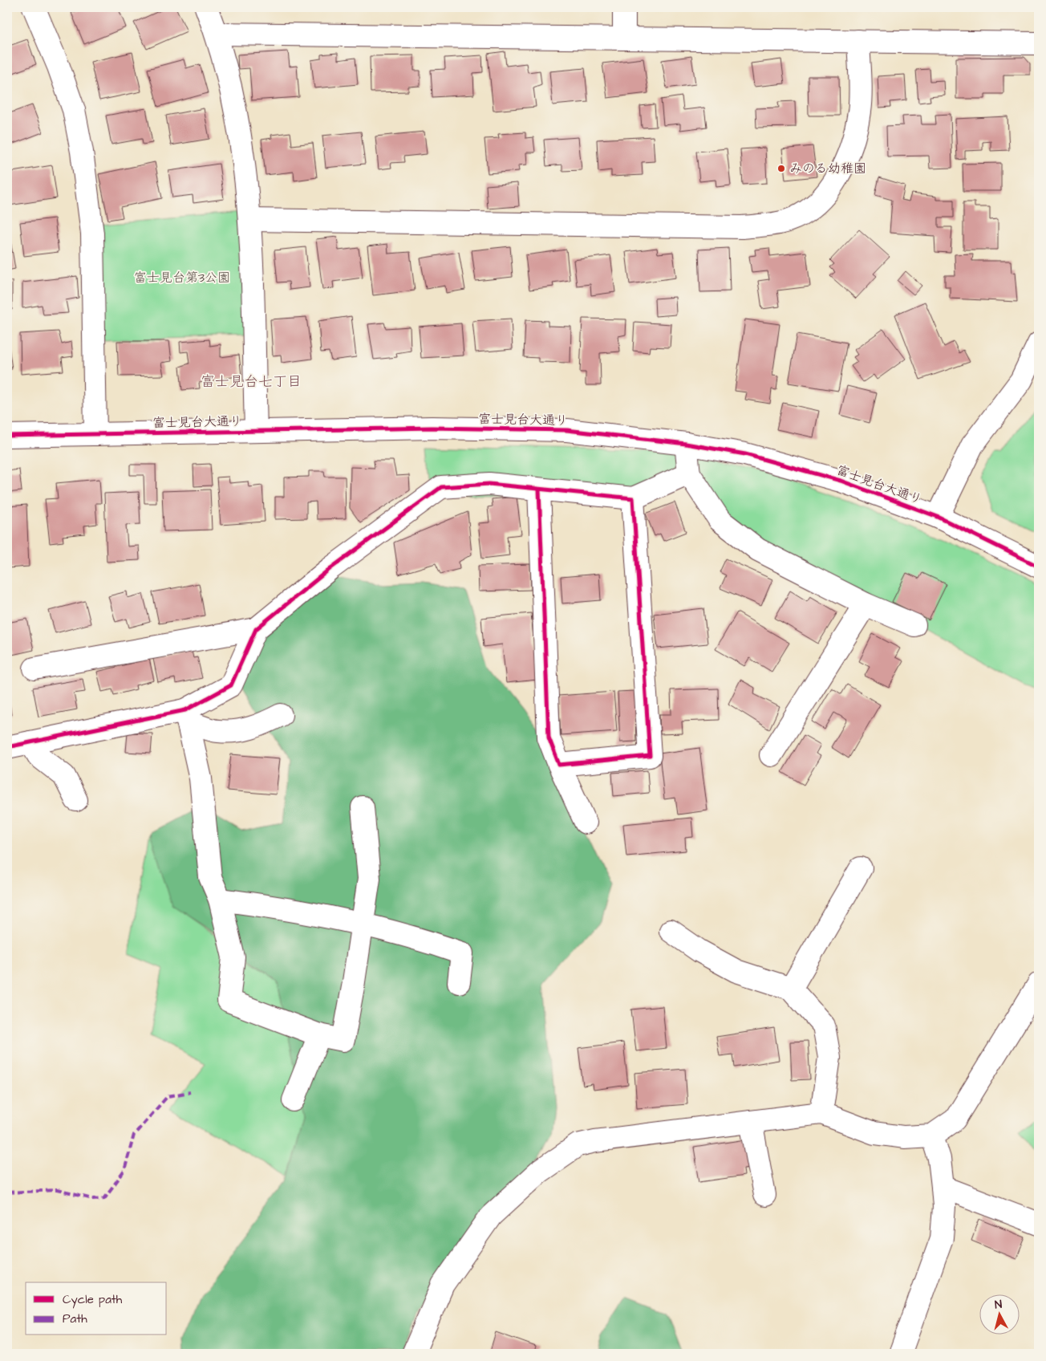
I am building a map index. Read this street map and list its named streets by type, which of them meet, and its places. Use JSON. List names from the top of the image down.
{
  "streets": {
    "street": ["富士見台大通り"]
  },
  "districts": ["富士見台七丁目"],
  "parks": ["富士見台第3公園"],
  "places": ["みのる幼稚園"],
  "legend": ["Cycle path", "Path"],
  "north": "top"
}
